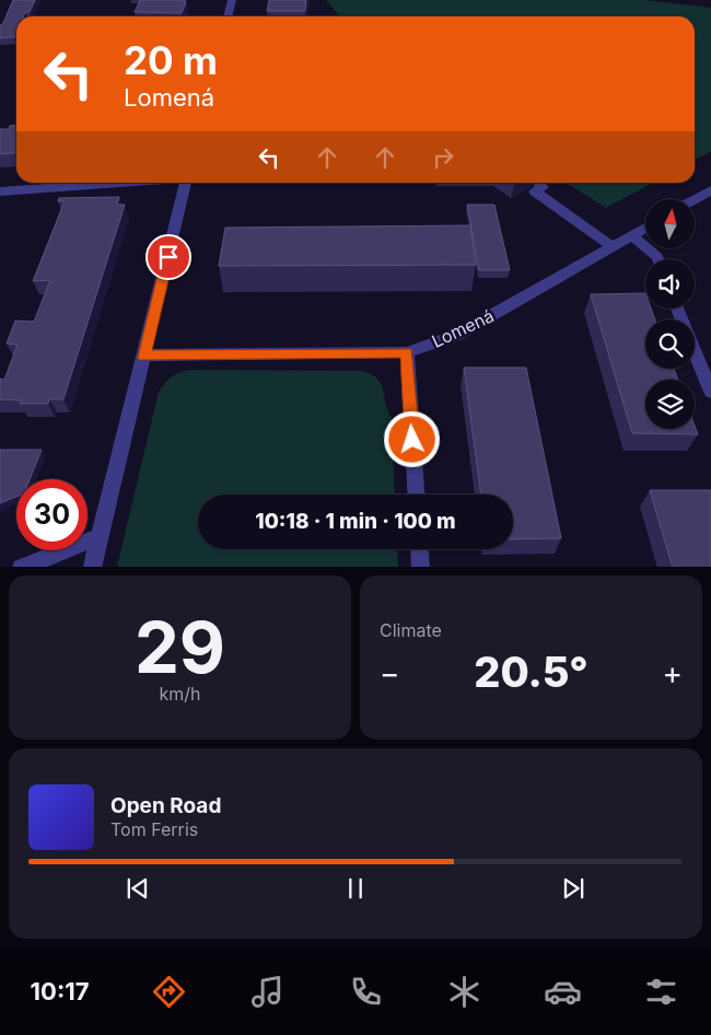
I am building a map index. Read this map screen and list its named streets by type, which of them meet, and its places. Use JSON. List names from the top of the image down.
{
  "streets": {
    "street": ["Lomená"]
  },
  "north": "top",
  "page": {
    "turn": ["20 m", "Lomená"],
    "limit": "30",
    "trip": "10:18 · 1 min · 100 m",
    "tile": [
      ["29", "km/h"],
      "Climate"
    ],
    "heat": ["−", "20.5°", "+"],
    "song": ["Open Road", "Tom Ferris"],
    "tabs": "10:17"
  }
}
